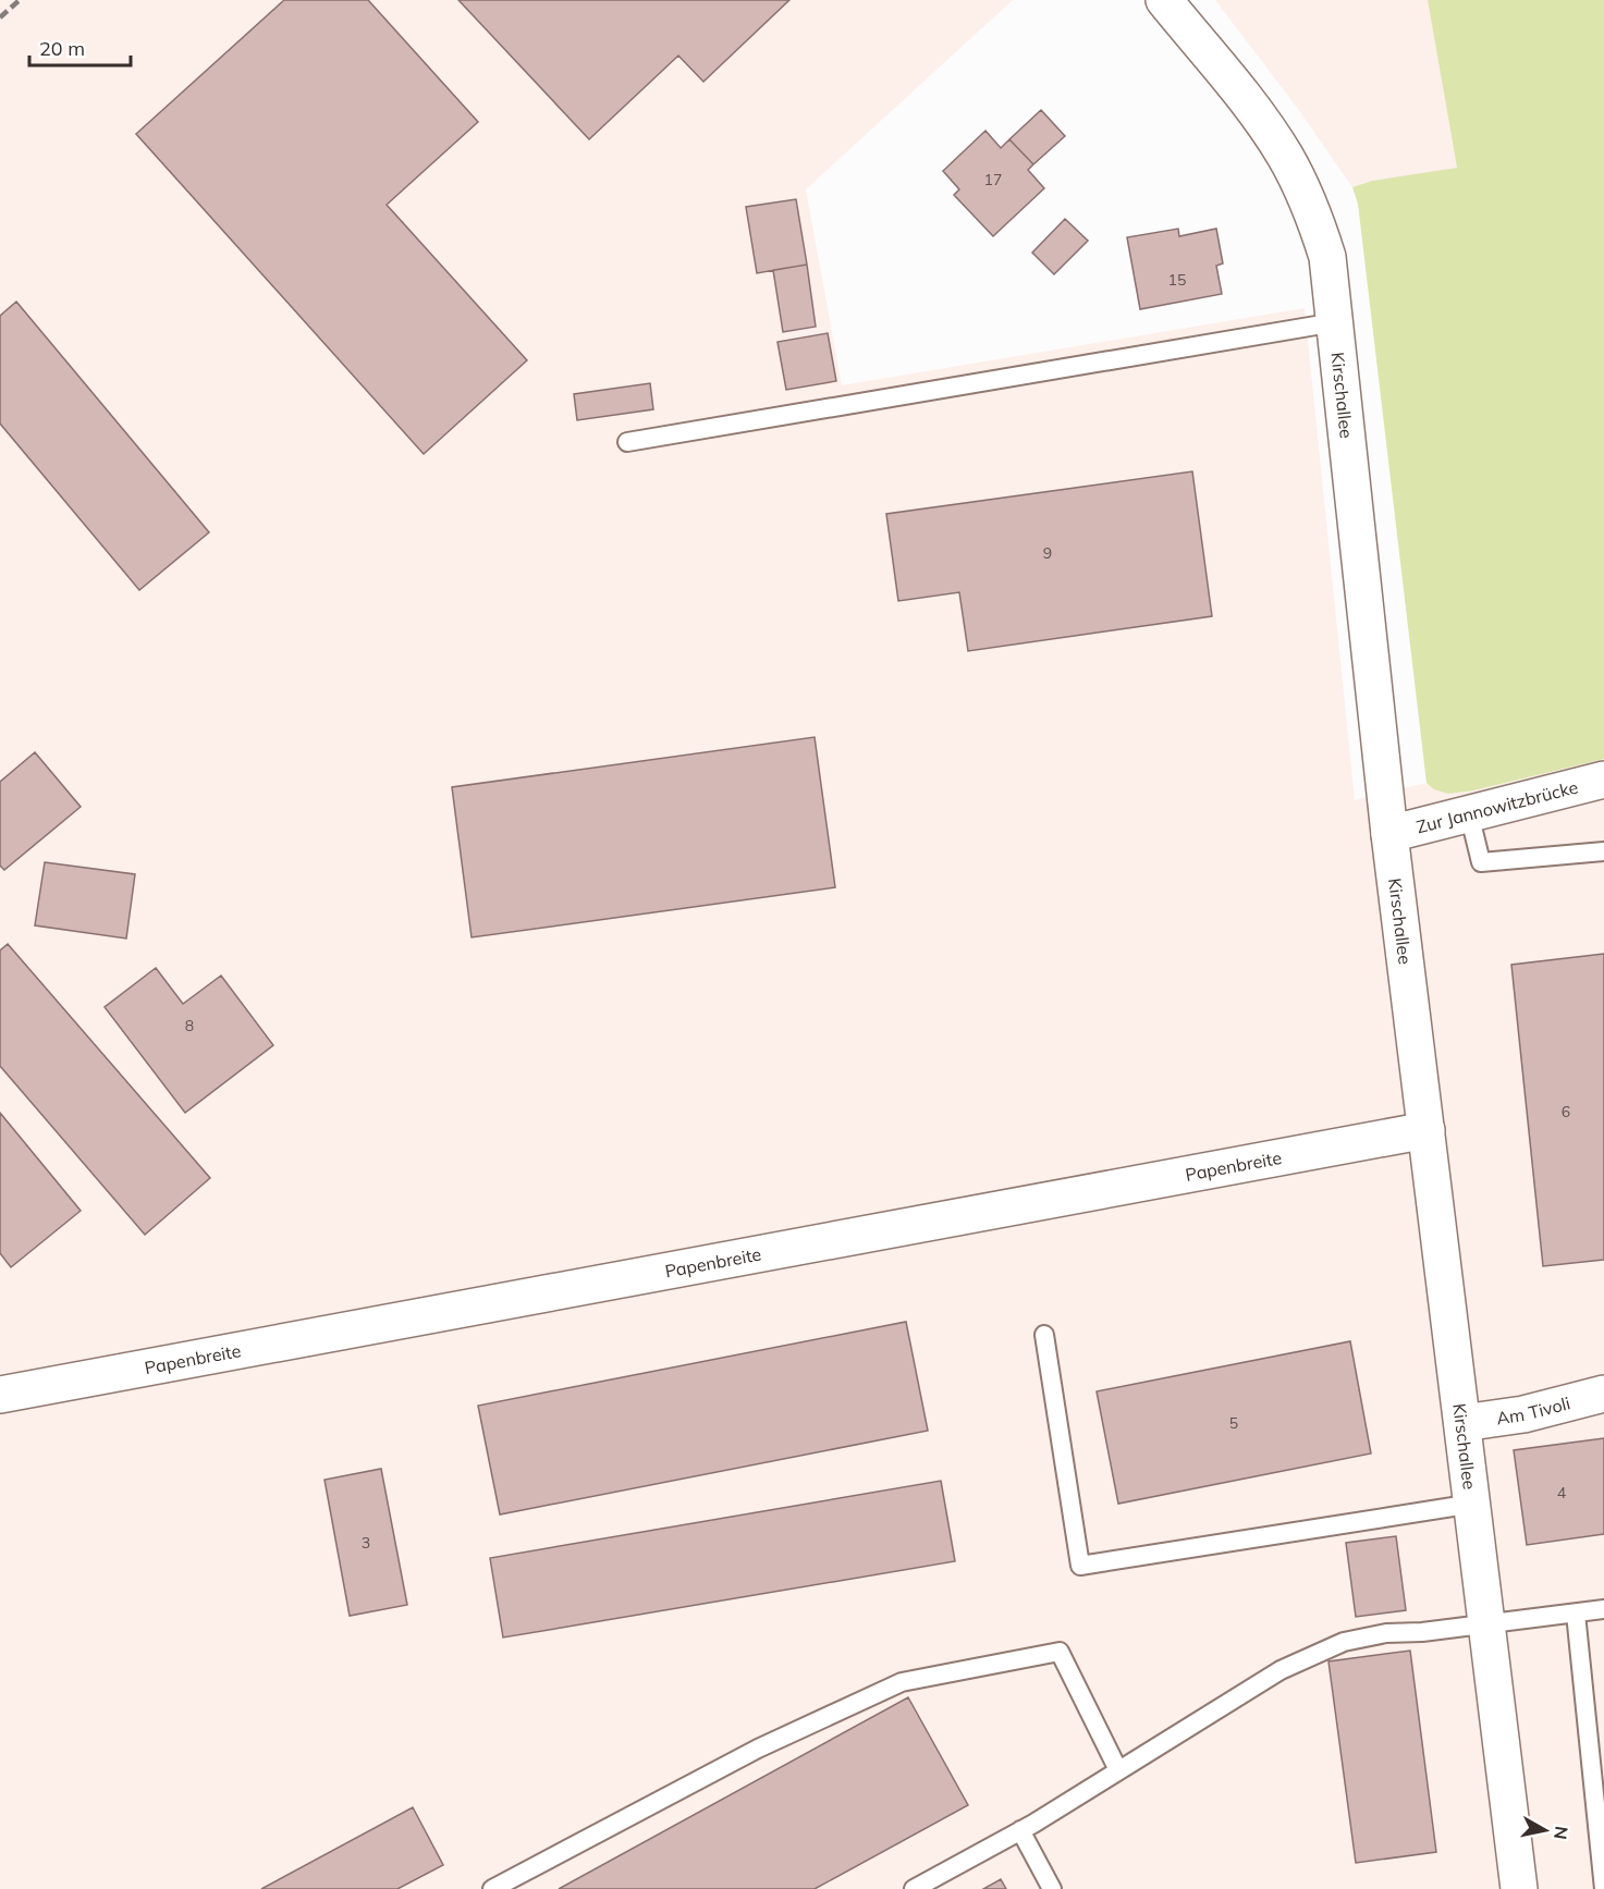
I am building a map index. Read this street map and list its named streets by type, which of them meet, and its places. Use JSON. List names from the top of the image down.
{
  "streets": {
    "street": [
      "Kirschallee",
      "Zur Jannowitzbrücke",
      "Papenbreite",
      "Am Tivoli"
    ]
  },
  "crossings": [
    ["Kirschallee", "Zur Jannowitzbrücke"],
    ["Kirschallee", "Papenbreite"],
    ["Kirschallee", "Am Tivoli"]
  ],
  "house_numbers": [
    "17",
    "15",
    "9",
    "8",
    "6",
    "5",
    "4",
    "3"
  ],
  "scale_bar": "20 m",
  "north": "right"
}
